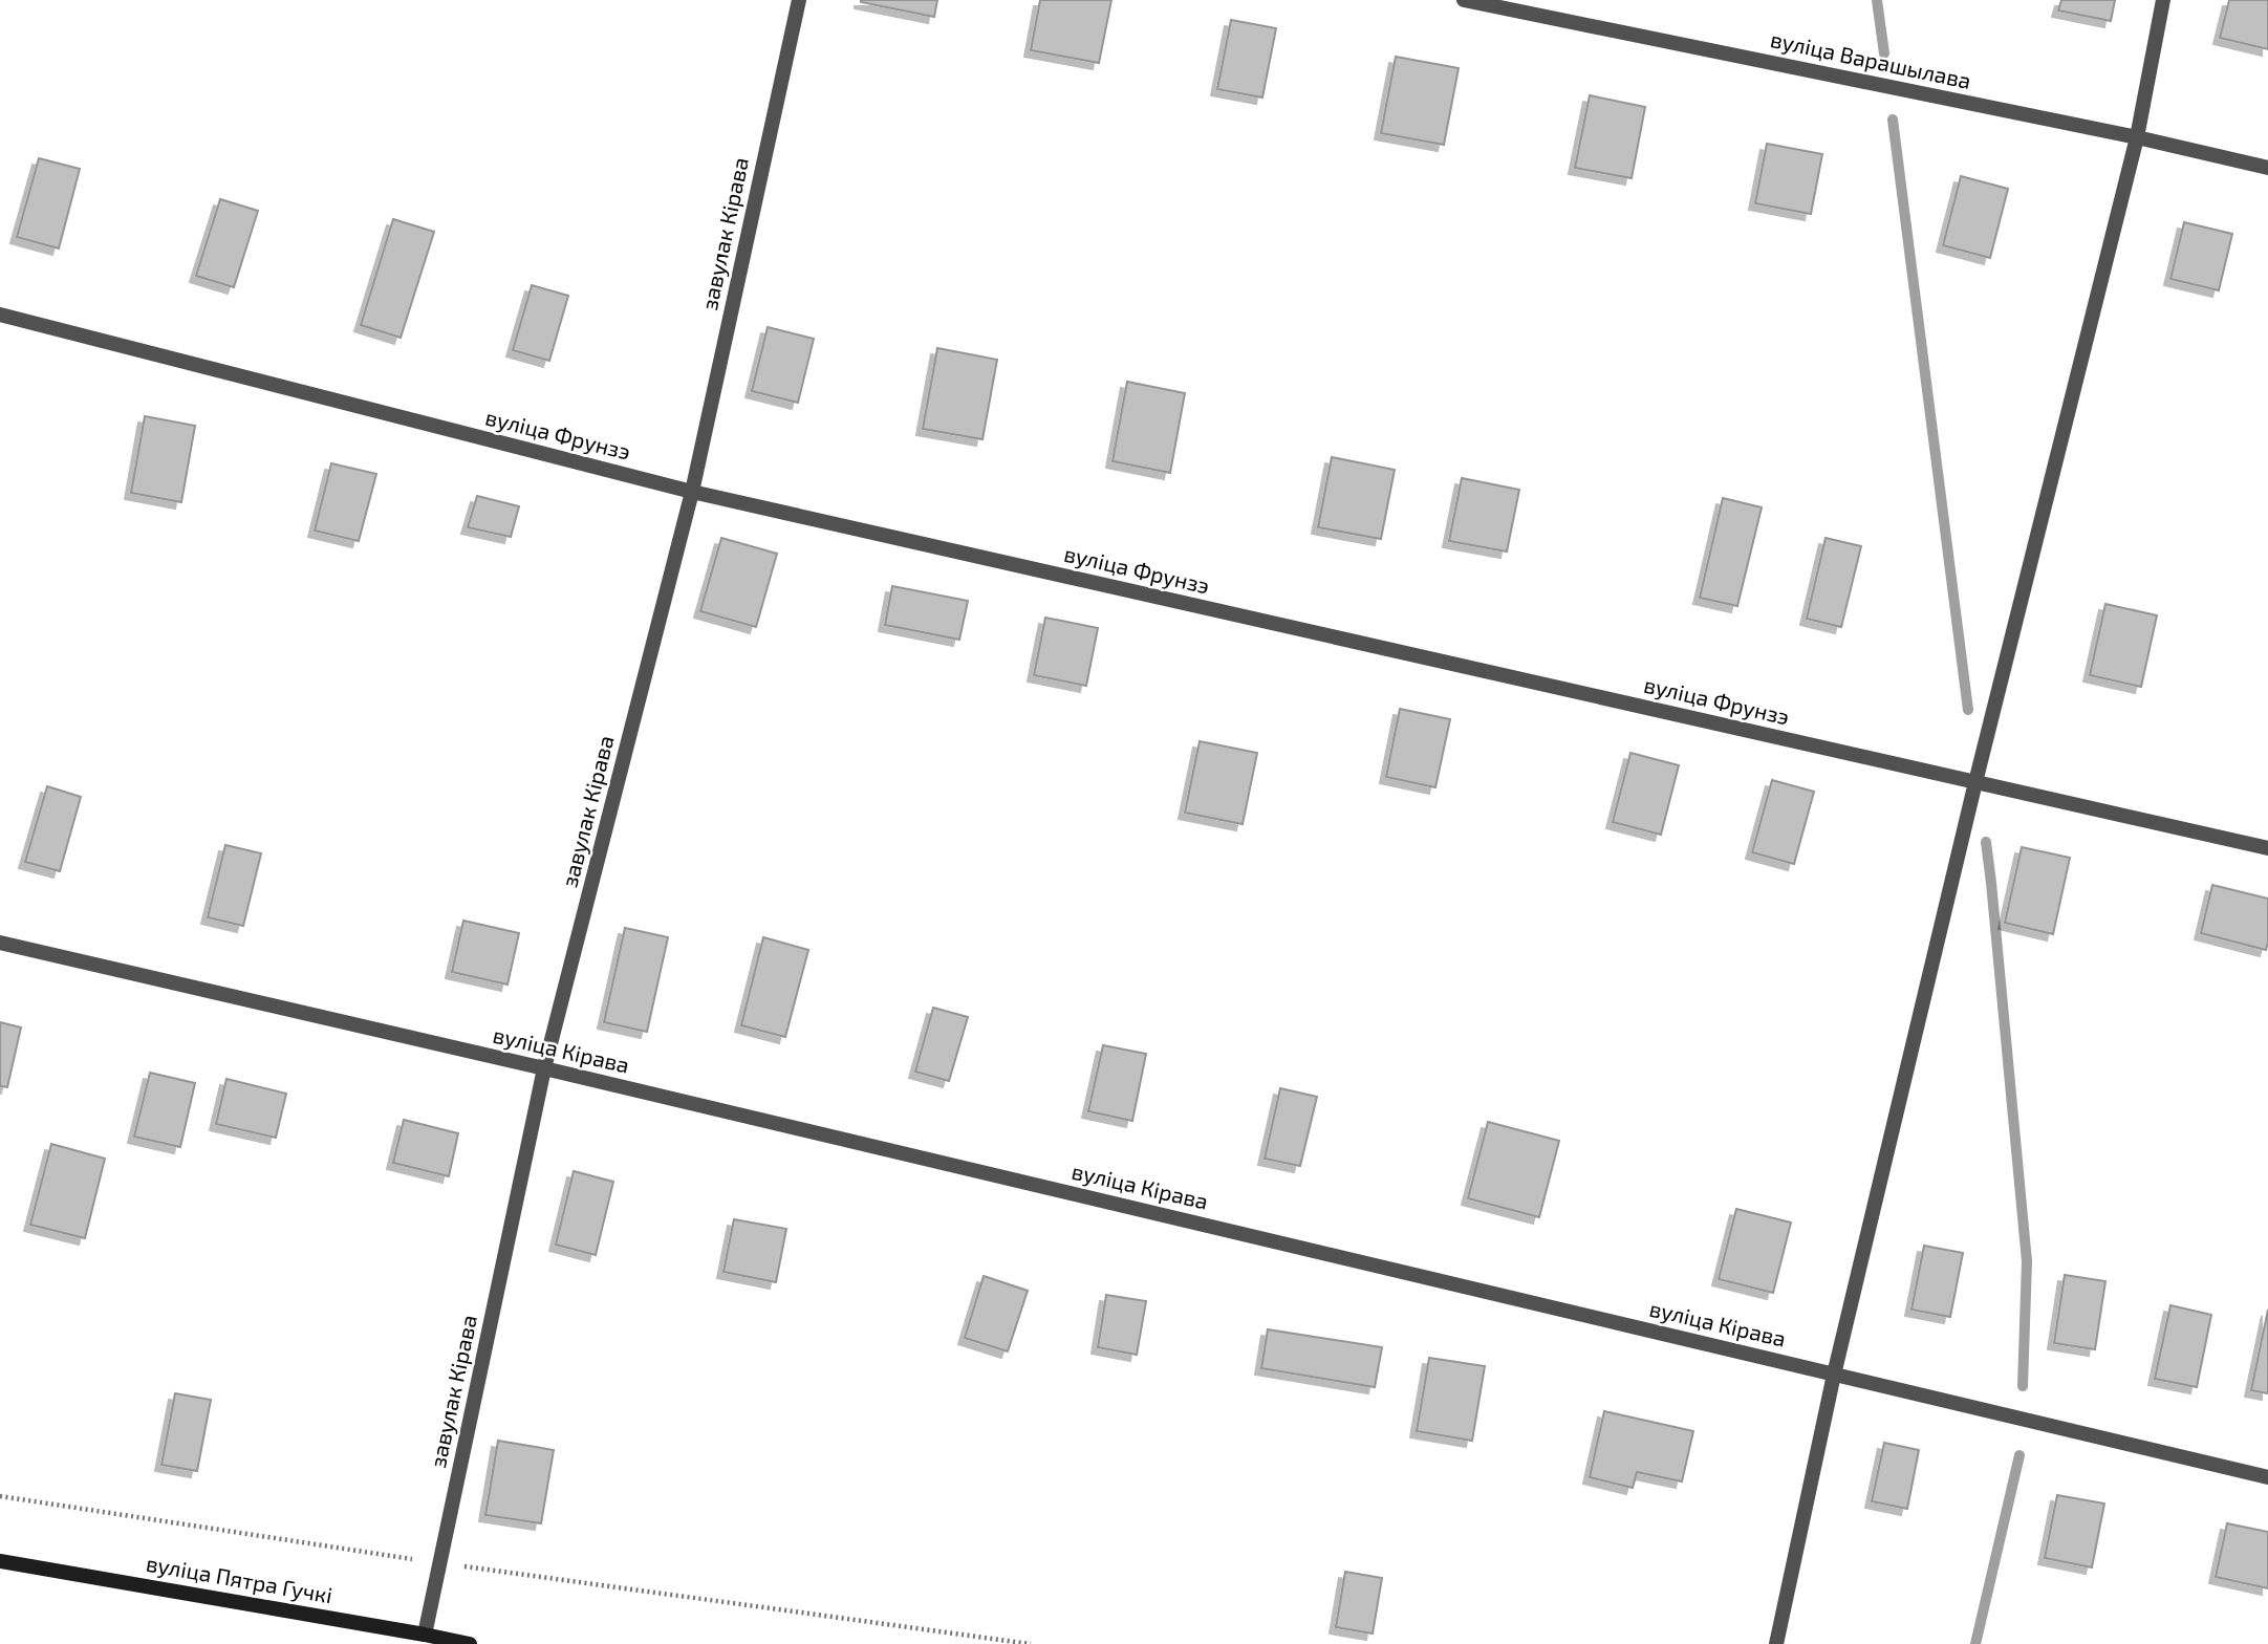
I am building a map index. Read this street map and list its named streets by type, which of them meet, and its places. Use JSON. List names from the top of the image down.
{
  "streets": {
    "street": [
      "вуліца Варашылава",
      "завулак Кірава",
      "вуліца Фрунзэ",
      "вуліца Кірава",
      "вуліца Пятра Гучкі"
    ]
  },
  "crossings": [
    ["завулак Кірава", "вуліца Фрунзэ"],
    ["завулак Кірава", "вуліца Кірава"],
    ["завулак Кірава", "вуліца Пятра Гучкі"]
  ]
}
